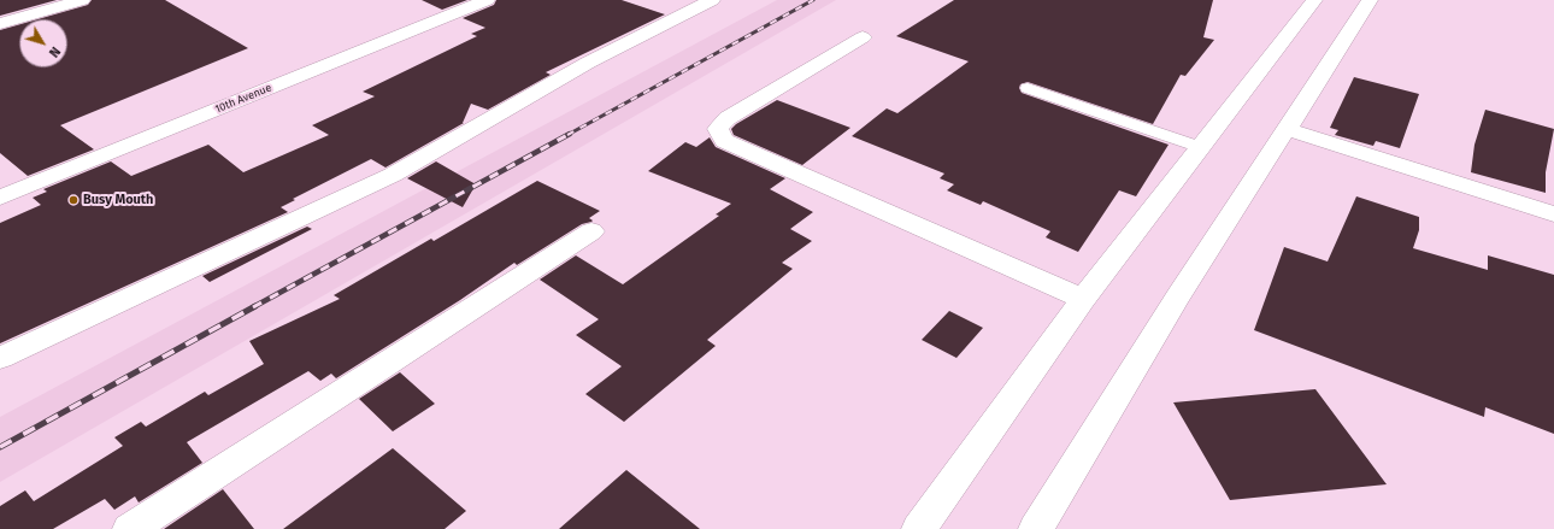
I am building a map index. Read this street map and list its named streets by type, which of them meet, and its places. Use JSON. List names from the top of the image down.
{
  "streets": {
    "street": ["10th Avenue"]
  },
  "places": ["Busy Mouth"],
  "north": "bottom right"
}
